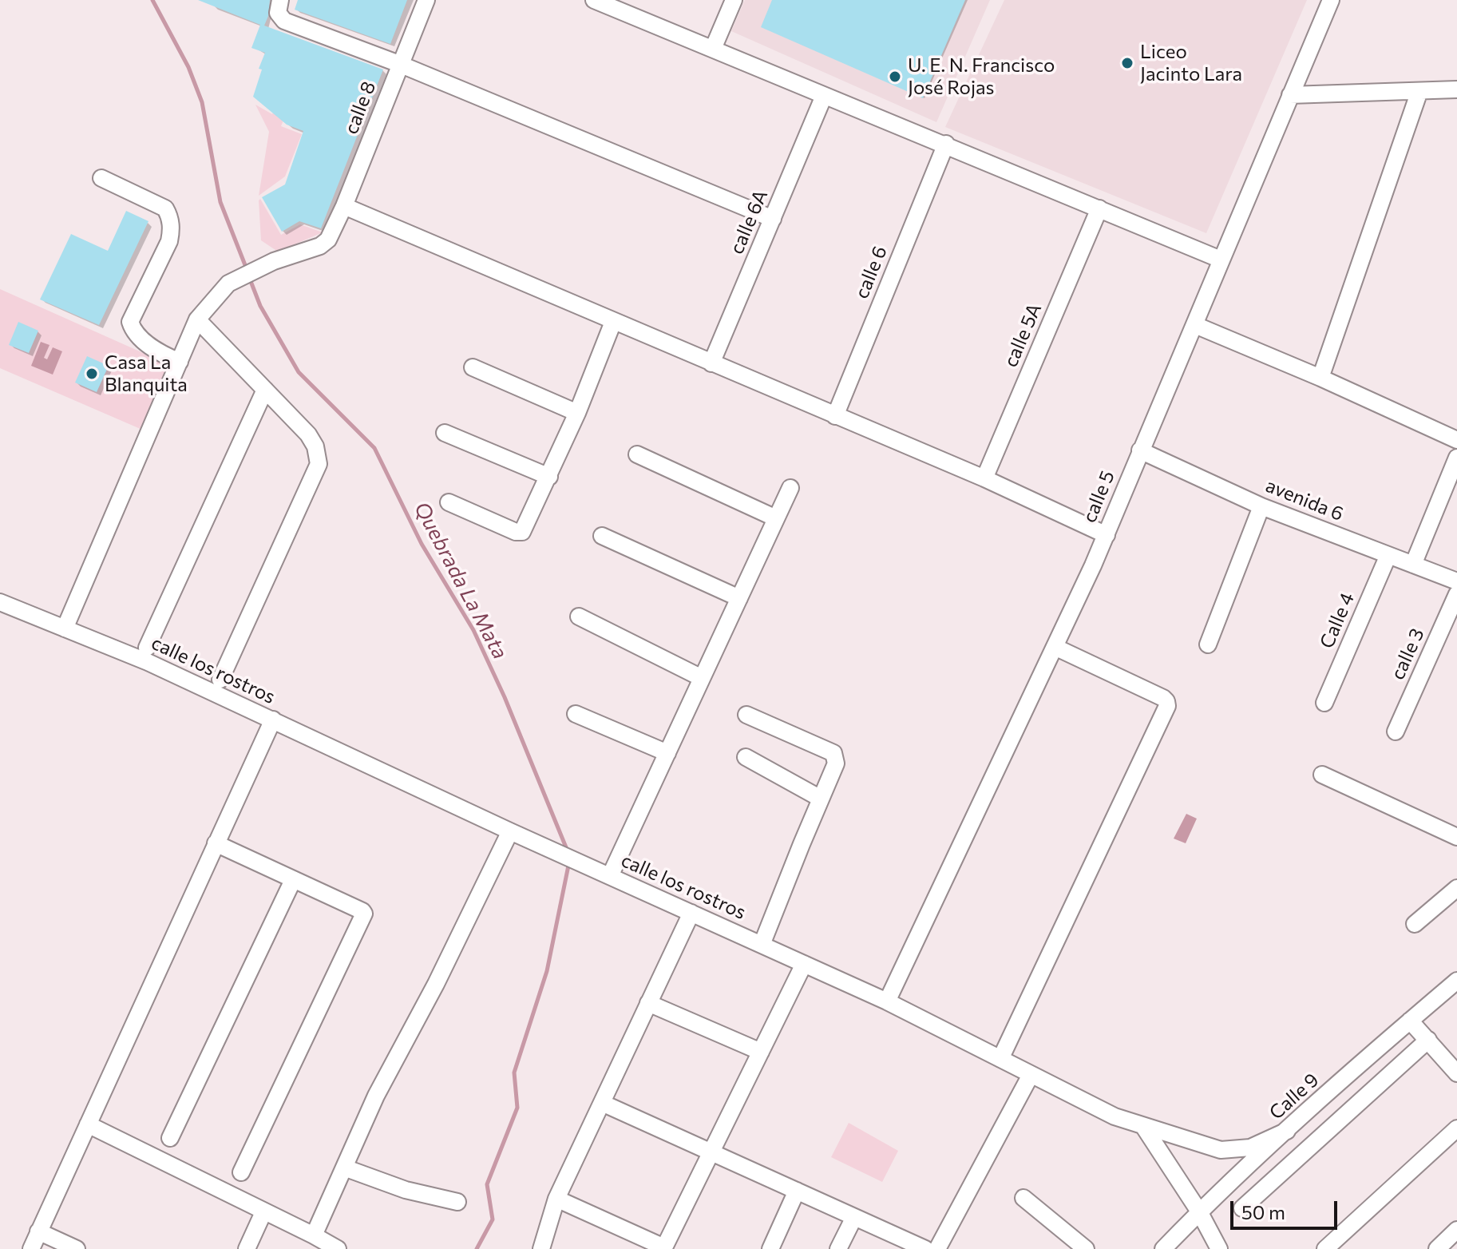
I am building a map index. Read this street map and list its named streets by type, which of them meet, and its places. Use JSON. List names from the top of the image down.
{
  "streets": {
    "street": [
      "calle 8",
      "calle 6A",
      "calle 6",
      "calle 5A",
      "calle 5",
      "avenida 6",
      "Calle 4",
      "calle 3",
      "calle los rostros",
      "Calle 9"
    ]
  },
  "crossings": [
    ["calle 5", "avenida 6"],
    ["calle 5", "calle los rostros"],
    ["avenida 6", "Calle 4"],
    ["calle los rostros", "Calle 9"]
  ],
  "water": ["Quebrada La Mata"],
  "places": ["Liceo Jacinto Lara", "U. E. N. Francisco José Rojas", "Casa La Blanquita"],
  "scale_bar": "50 m"
}
